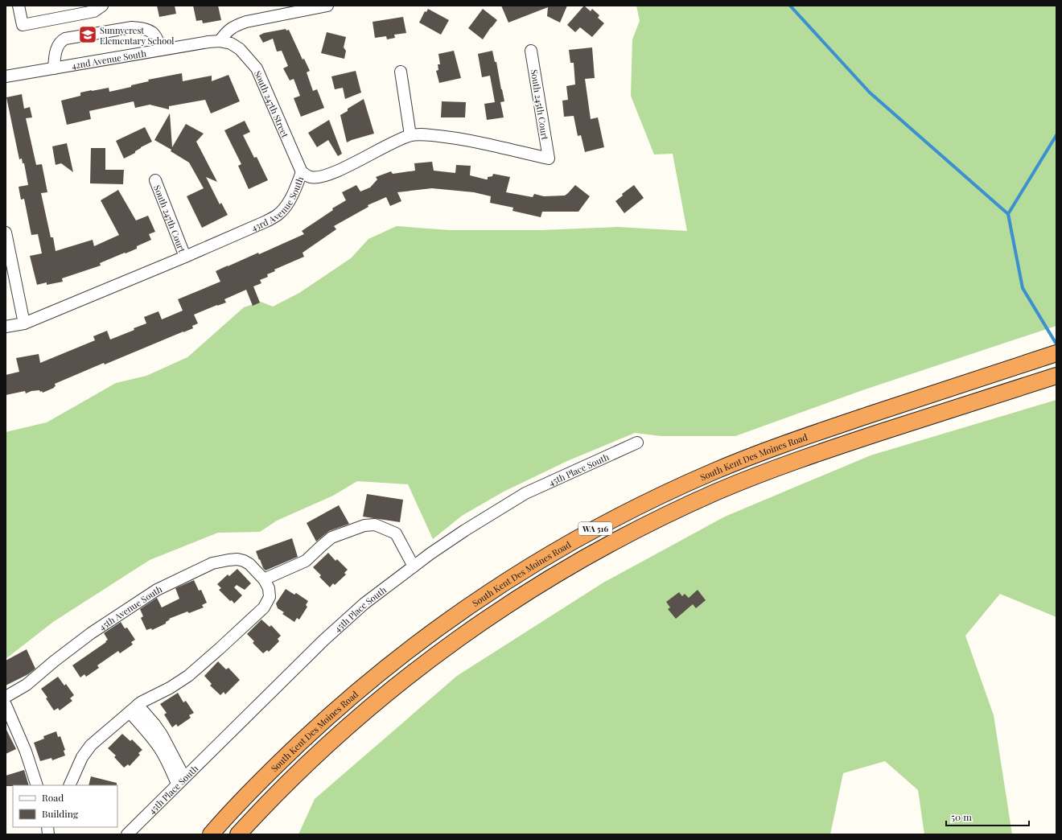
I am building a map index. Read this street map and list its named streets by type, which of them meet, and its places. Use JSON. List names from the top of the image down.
{
  "streets": {
    "highway": ["South Kent Des Moines Road", "WA 516"],
    "street": [
      "42nd Avenue South",
      "South 247th Street",
      "South 245th Court",
      "43rd Avenue South",
      "South 247th Court",
      "45th Place South",
      "45th Avenue South"
    ]
  },
  "crossings": [
    ["42nd Avenue South", "South 247th Street"],
    ["South 247th Street", "43rd Avenue South"],
    ["South 245th Court", "43rd Avenue South"],
    ["43rd Avenue South", "South 247th Court"]
  ],
  "places": {
    "school or university": ["Sunnycrest Elementary School"]
  },
  "legend": ["Road", "Building"],
  "scale_bar": "50 m"
}
